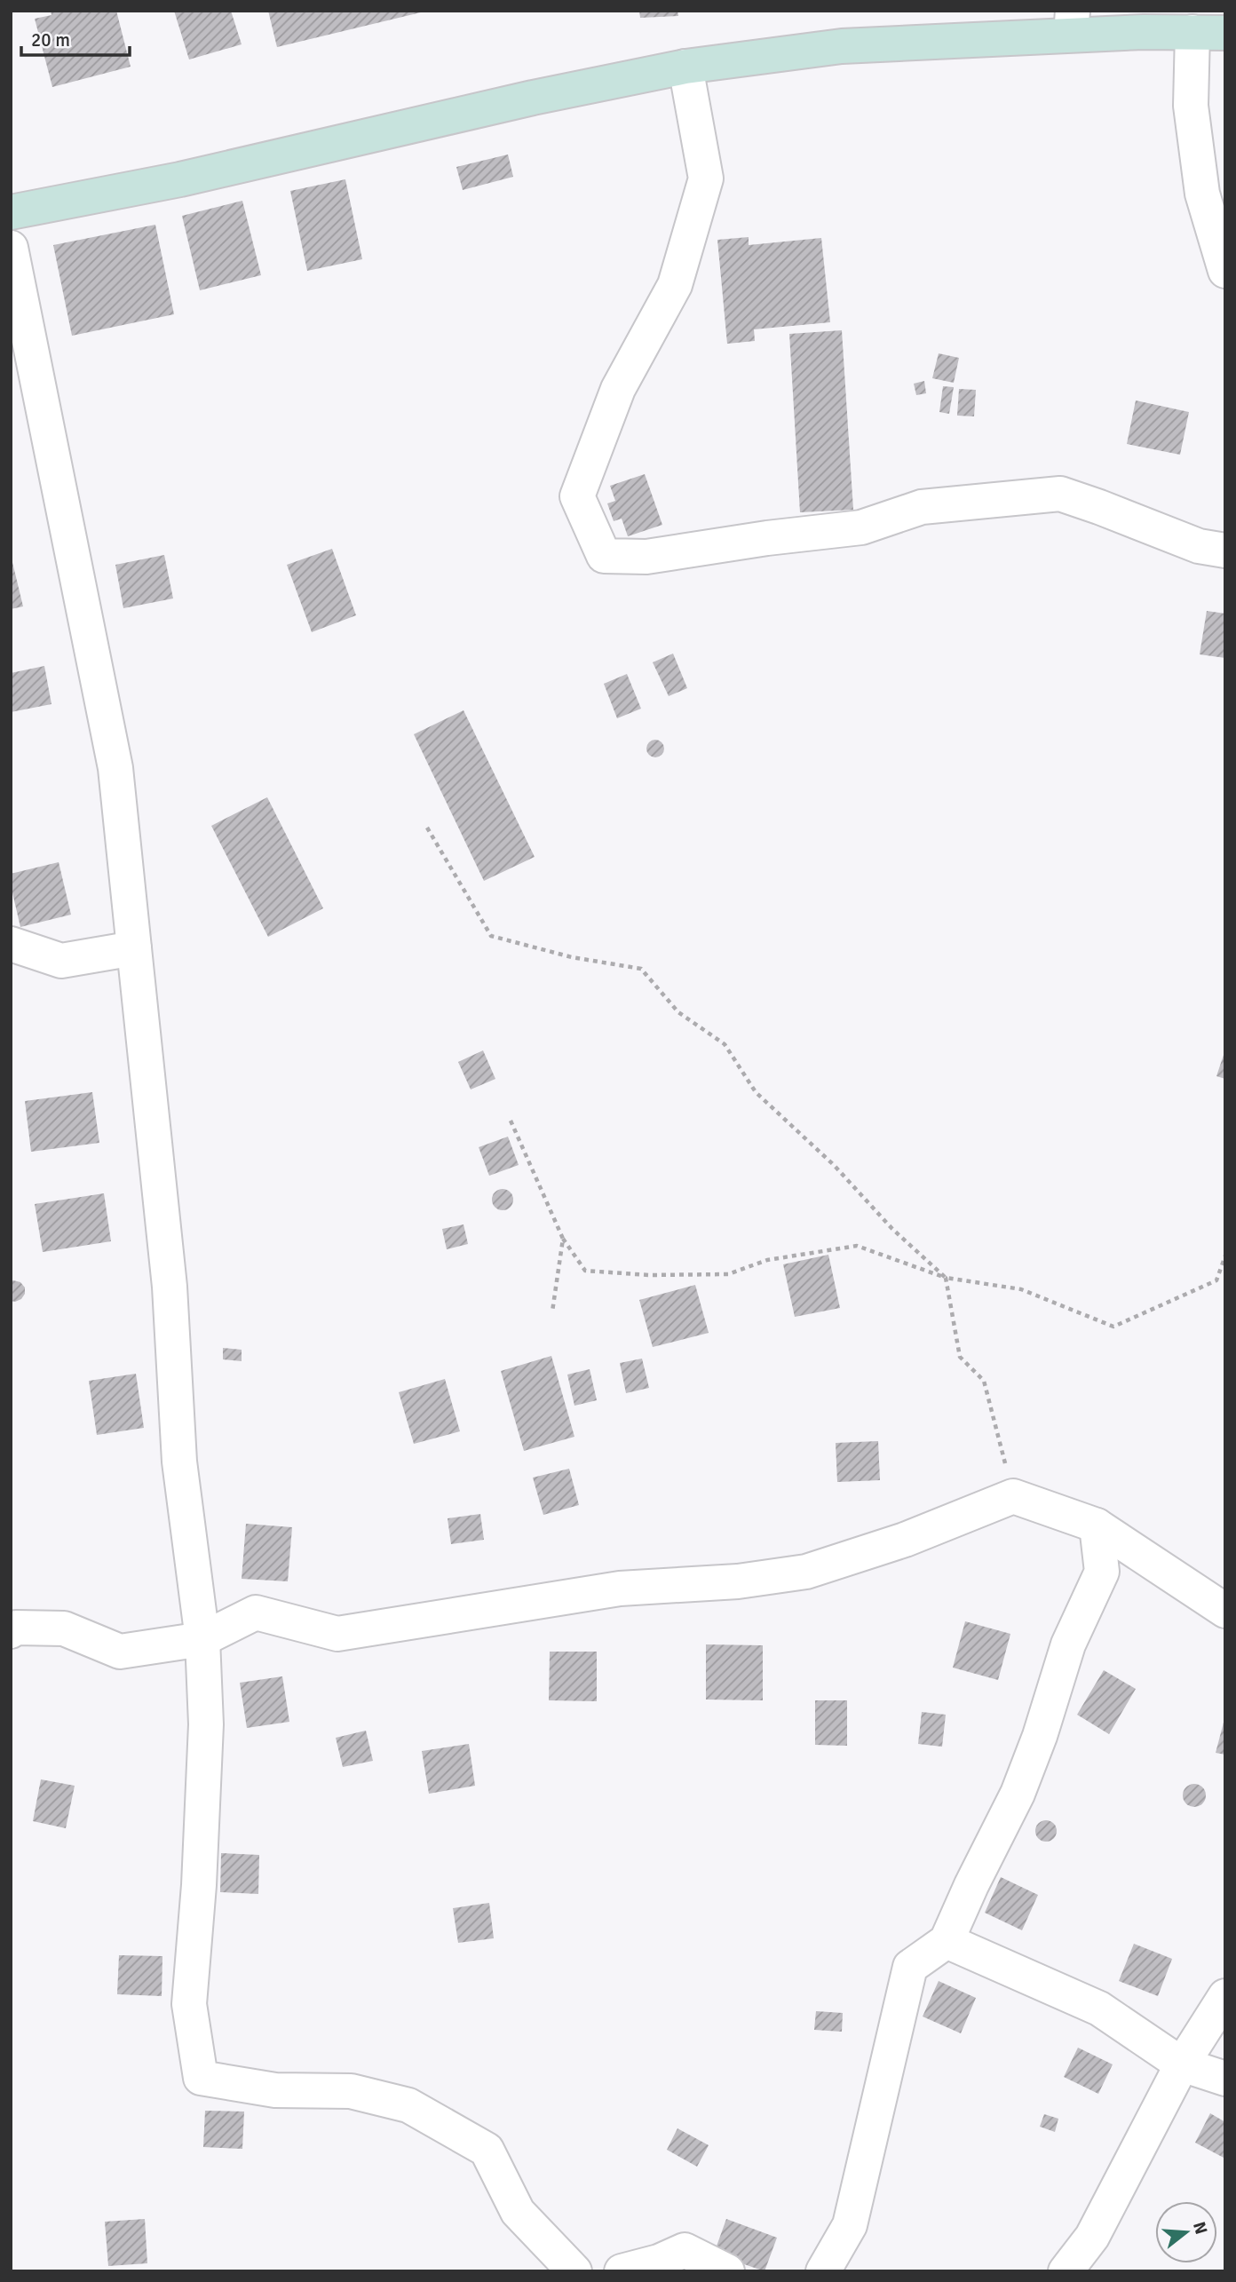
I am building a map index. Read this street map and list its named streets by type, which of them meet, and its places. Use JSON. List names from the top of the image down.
{
  "scale_bar": "20 m",
  "north": "right"
}
